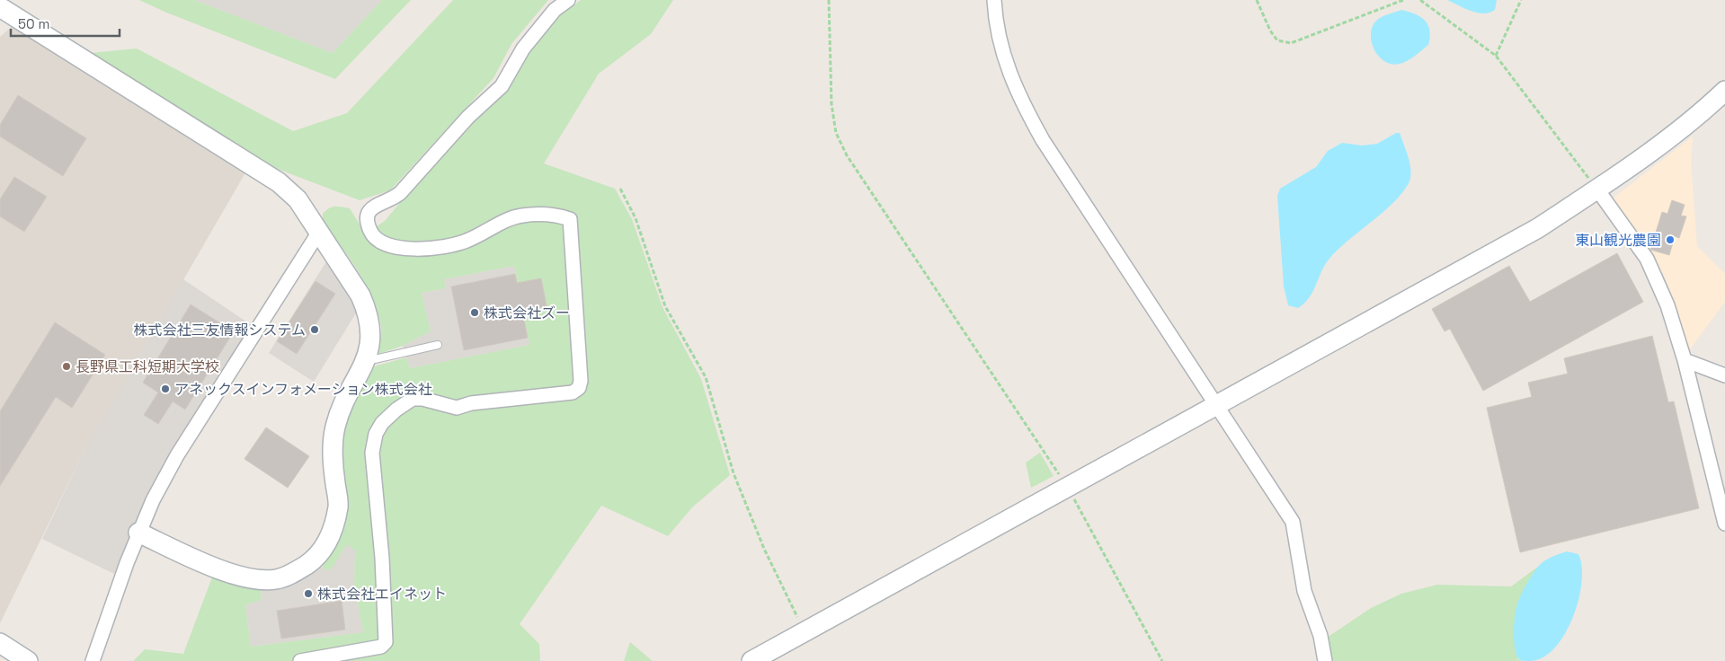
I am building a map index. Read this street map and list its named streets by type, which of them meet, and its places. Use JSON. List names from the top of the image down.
{
  "places": [
    "東山観光農園",
    "株式会社ズー",
    "株式会社三友情報システム",
    "長野県工科短期大学校",
    "アネックスインフォメーション株式会社",
    "株式会社エイネット"
  ],
  "scale_bar": "50 m"
}
